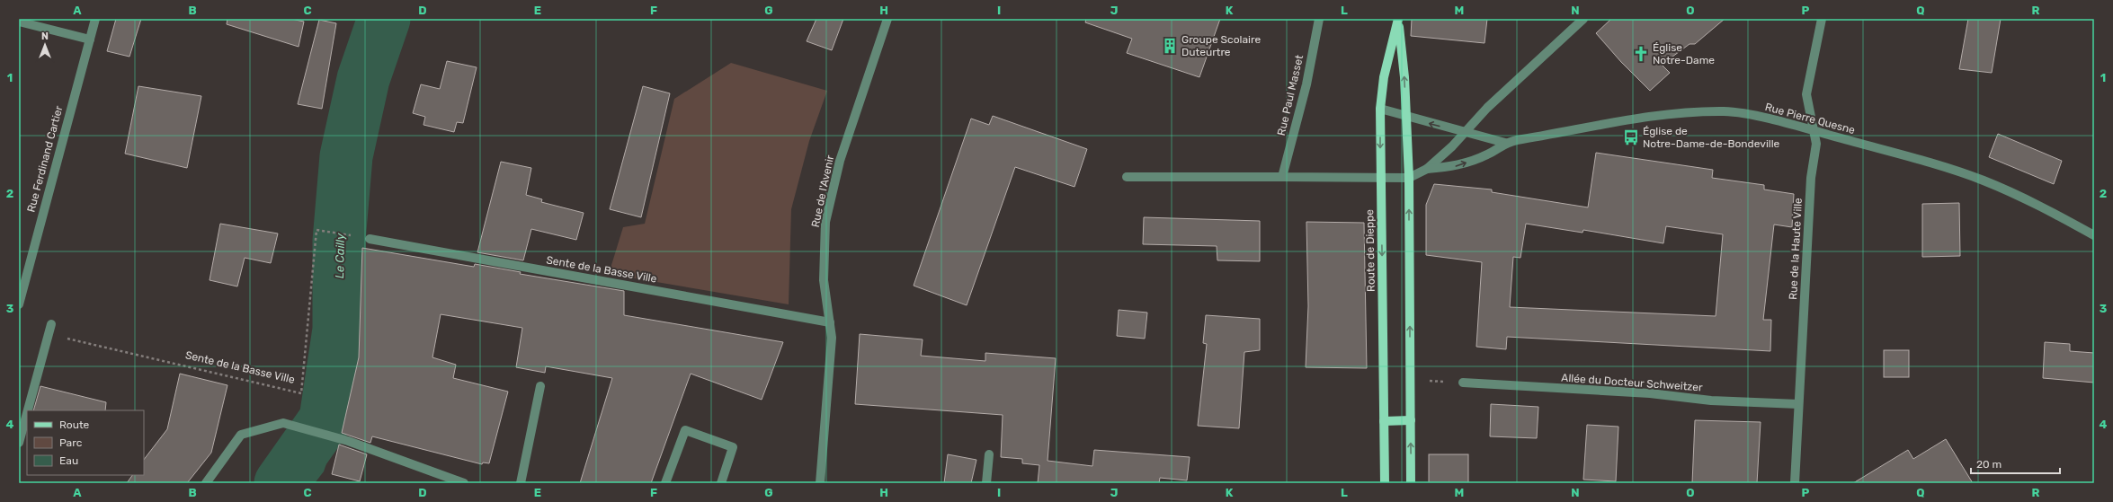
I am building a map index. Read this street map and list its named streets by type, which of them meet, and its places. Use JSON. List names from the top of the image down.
{
  "streets": {
    "main road": ["Route de Dieppe"],
    "street": [
      "Rue Paul Masset",
      "Rue Pierre Quesne",
      "Rue Ferdinand Cartier",
      "Rue de l'Avenir",
      "Rue de la Haute Ville",
      "Sente de la Basse Ville",
      "Allée du Docteur Schweitzer"
    ]
  },
  "crossings": [
    ["Rue Pierre Quesne", "Rue de la Haute Ville"],
    ["Rue Pierre Quesne", "Route de Dieppe"],
    ["Rue de l'Avenir", "Sente de la Basse Ville"],
    ["Rue de la Haute Ville", "Allée du Docteur Schweitzer"]
  ],
  "water": ["Le Cailly"],
  "places": {
    "building": ["Groupe Scolaire Duteurtre"],
    "church": ["Église Notre-Dame"],
    "bus stop": ["Église de Notre-Dame-de-Bondeville"]
  },
  "legend": ["Route", "Parc", "Eau"],
  "scale_bar": "20 m",
  "north": "top",
  "grid": {
    "columns": [
      "A",
      "B",
      "C",
      "D",
      "E",
      "F",
      "G",
      "H",
      "I",
      "J",
      "K",
      "L",
      "M",
      "N",
      "O",
      "P",
      "Q",
      "R"
    ],
    "rows": [
      "1",
      "2",
      "3",
      "4"
    ]
  }
}
